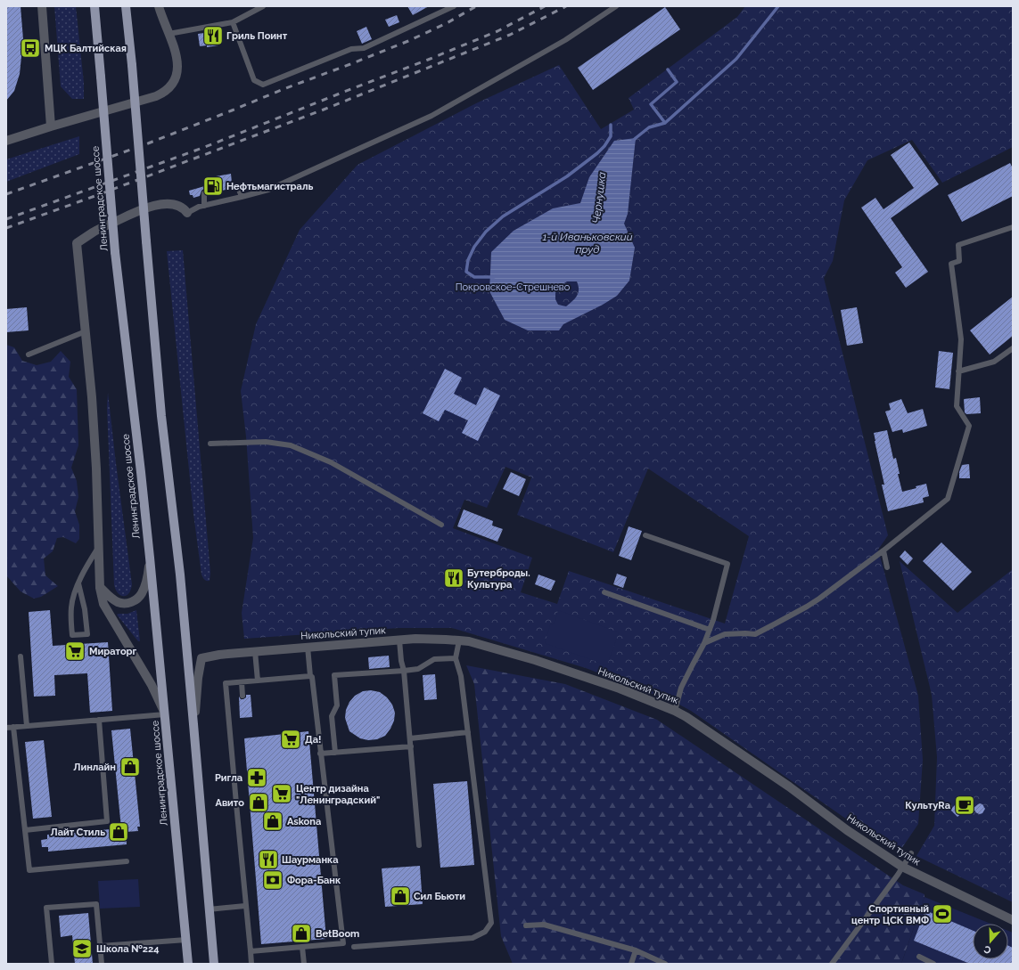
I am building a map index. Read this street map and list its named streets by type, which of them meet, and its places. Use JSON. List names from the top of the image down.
{
  "streets": {
    "main road": ["Ленинградское шоссе"],
    "street": ["Никольский тупик"]
  },
  "water": ["Чернушка", "1-й Иваньковский пруд"],
  "parks": ["Покровское-Стрешнево"],
  "places": {
    "restaurant": ["Гриль Поинт", "Бутерброды. Культура", "Шаурманка"],
    "bus stop": ["МЦК Балтийская"],
    "fuel station": ["Нефтьмагистраль"],
    "supermarket": ["Мираторг", "Да!", "Центр дизайна \"Ленинградский\""],
    "shop": [
      "Линлайн",
      "Авито",
      "Askona",
      "Лайт Стиль",
      "Сил Бьюти",
      "BetBoom"
    ],
    "pharmacy": ["Ригла"],
    "cafe": ["КультуRа"],
    "bank": ["Фора-Банк"],
    "sports": ["Спортивный центр ЦСК ВМФ"],
    "school or university": ["Школа №224"]
  },
  "north": "bottom"
}
